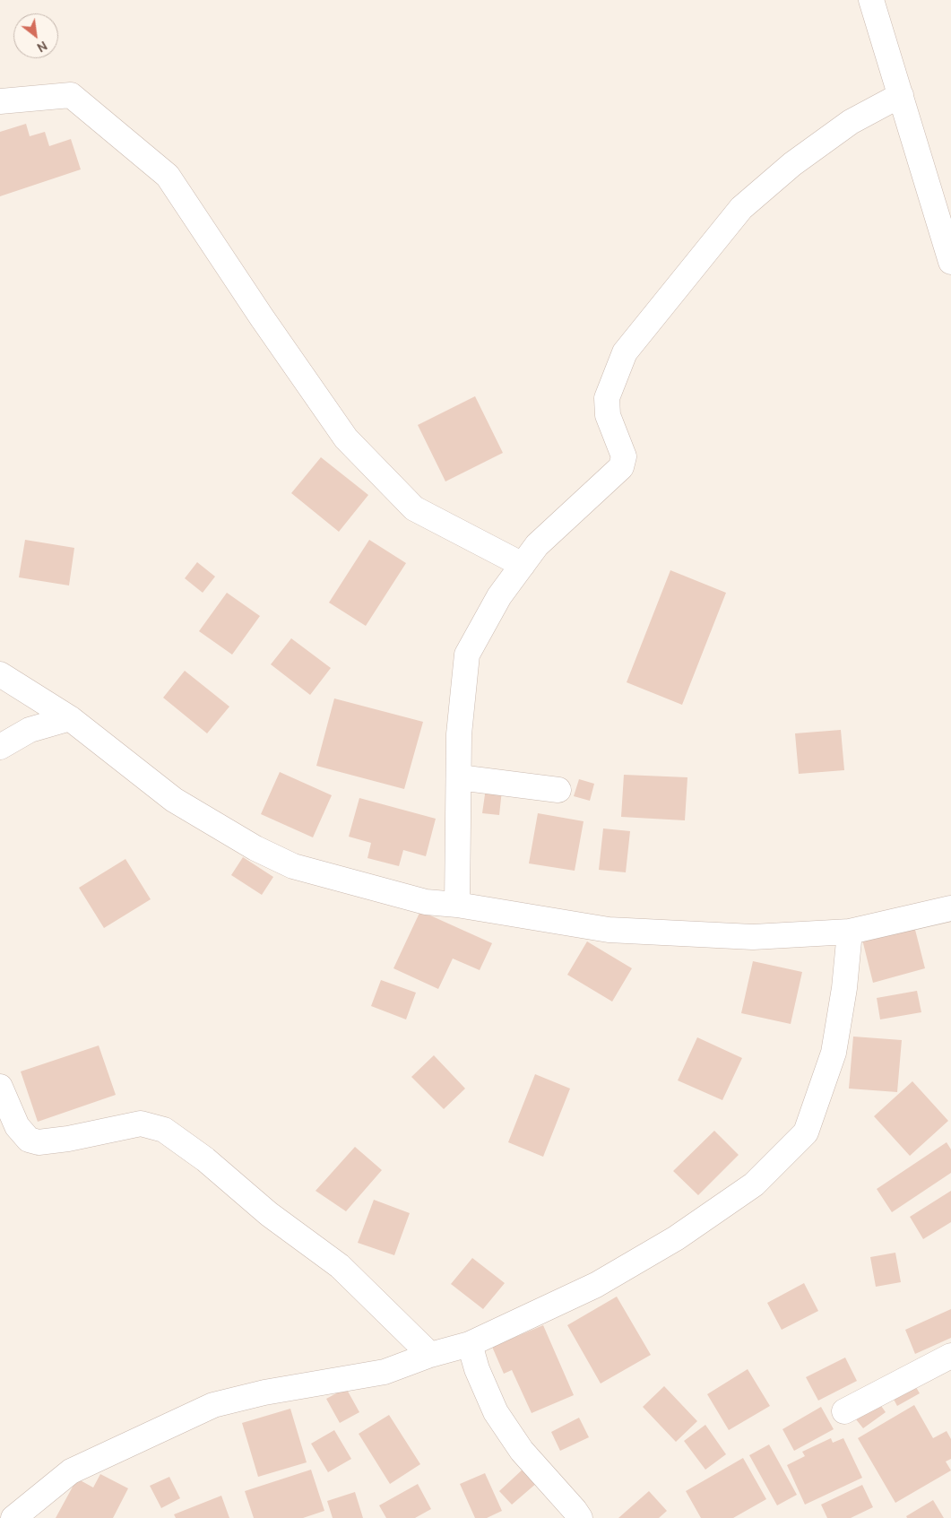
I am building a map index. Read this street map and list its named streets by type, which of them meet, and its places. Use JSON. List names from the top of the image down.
{
  "north": "bottom right"
}
